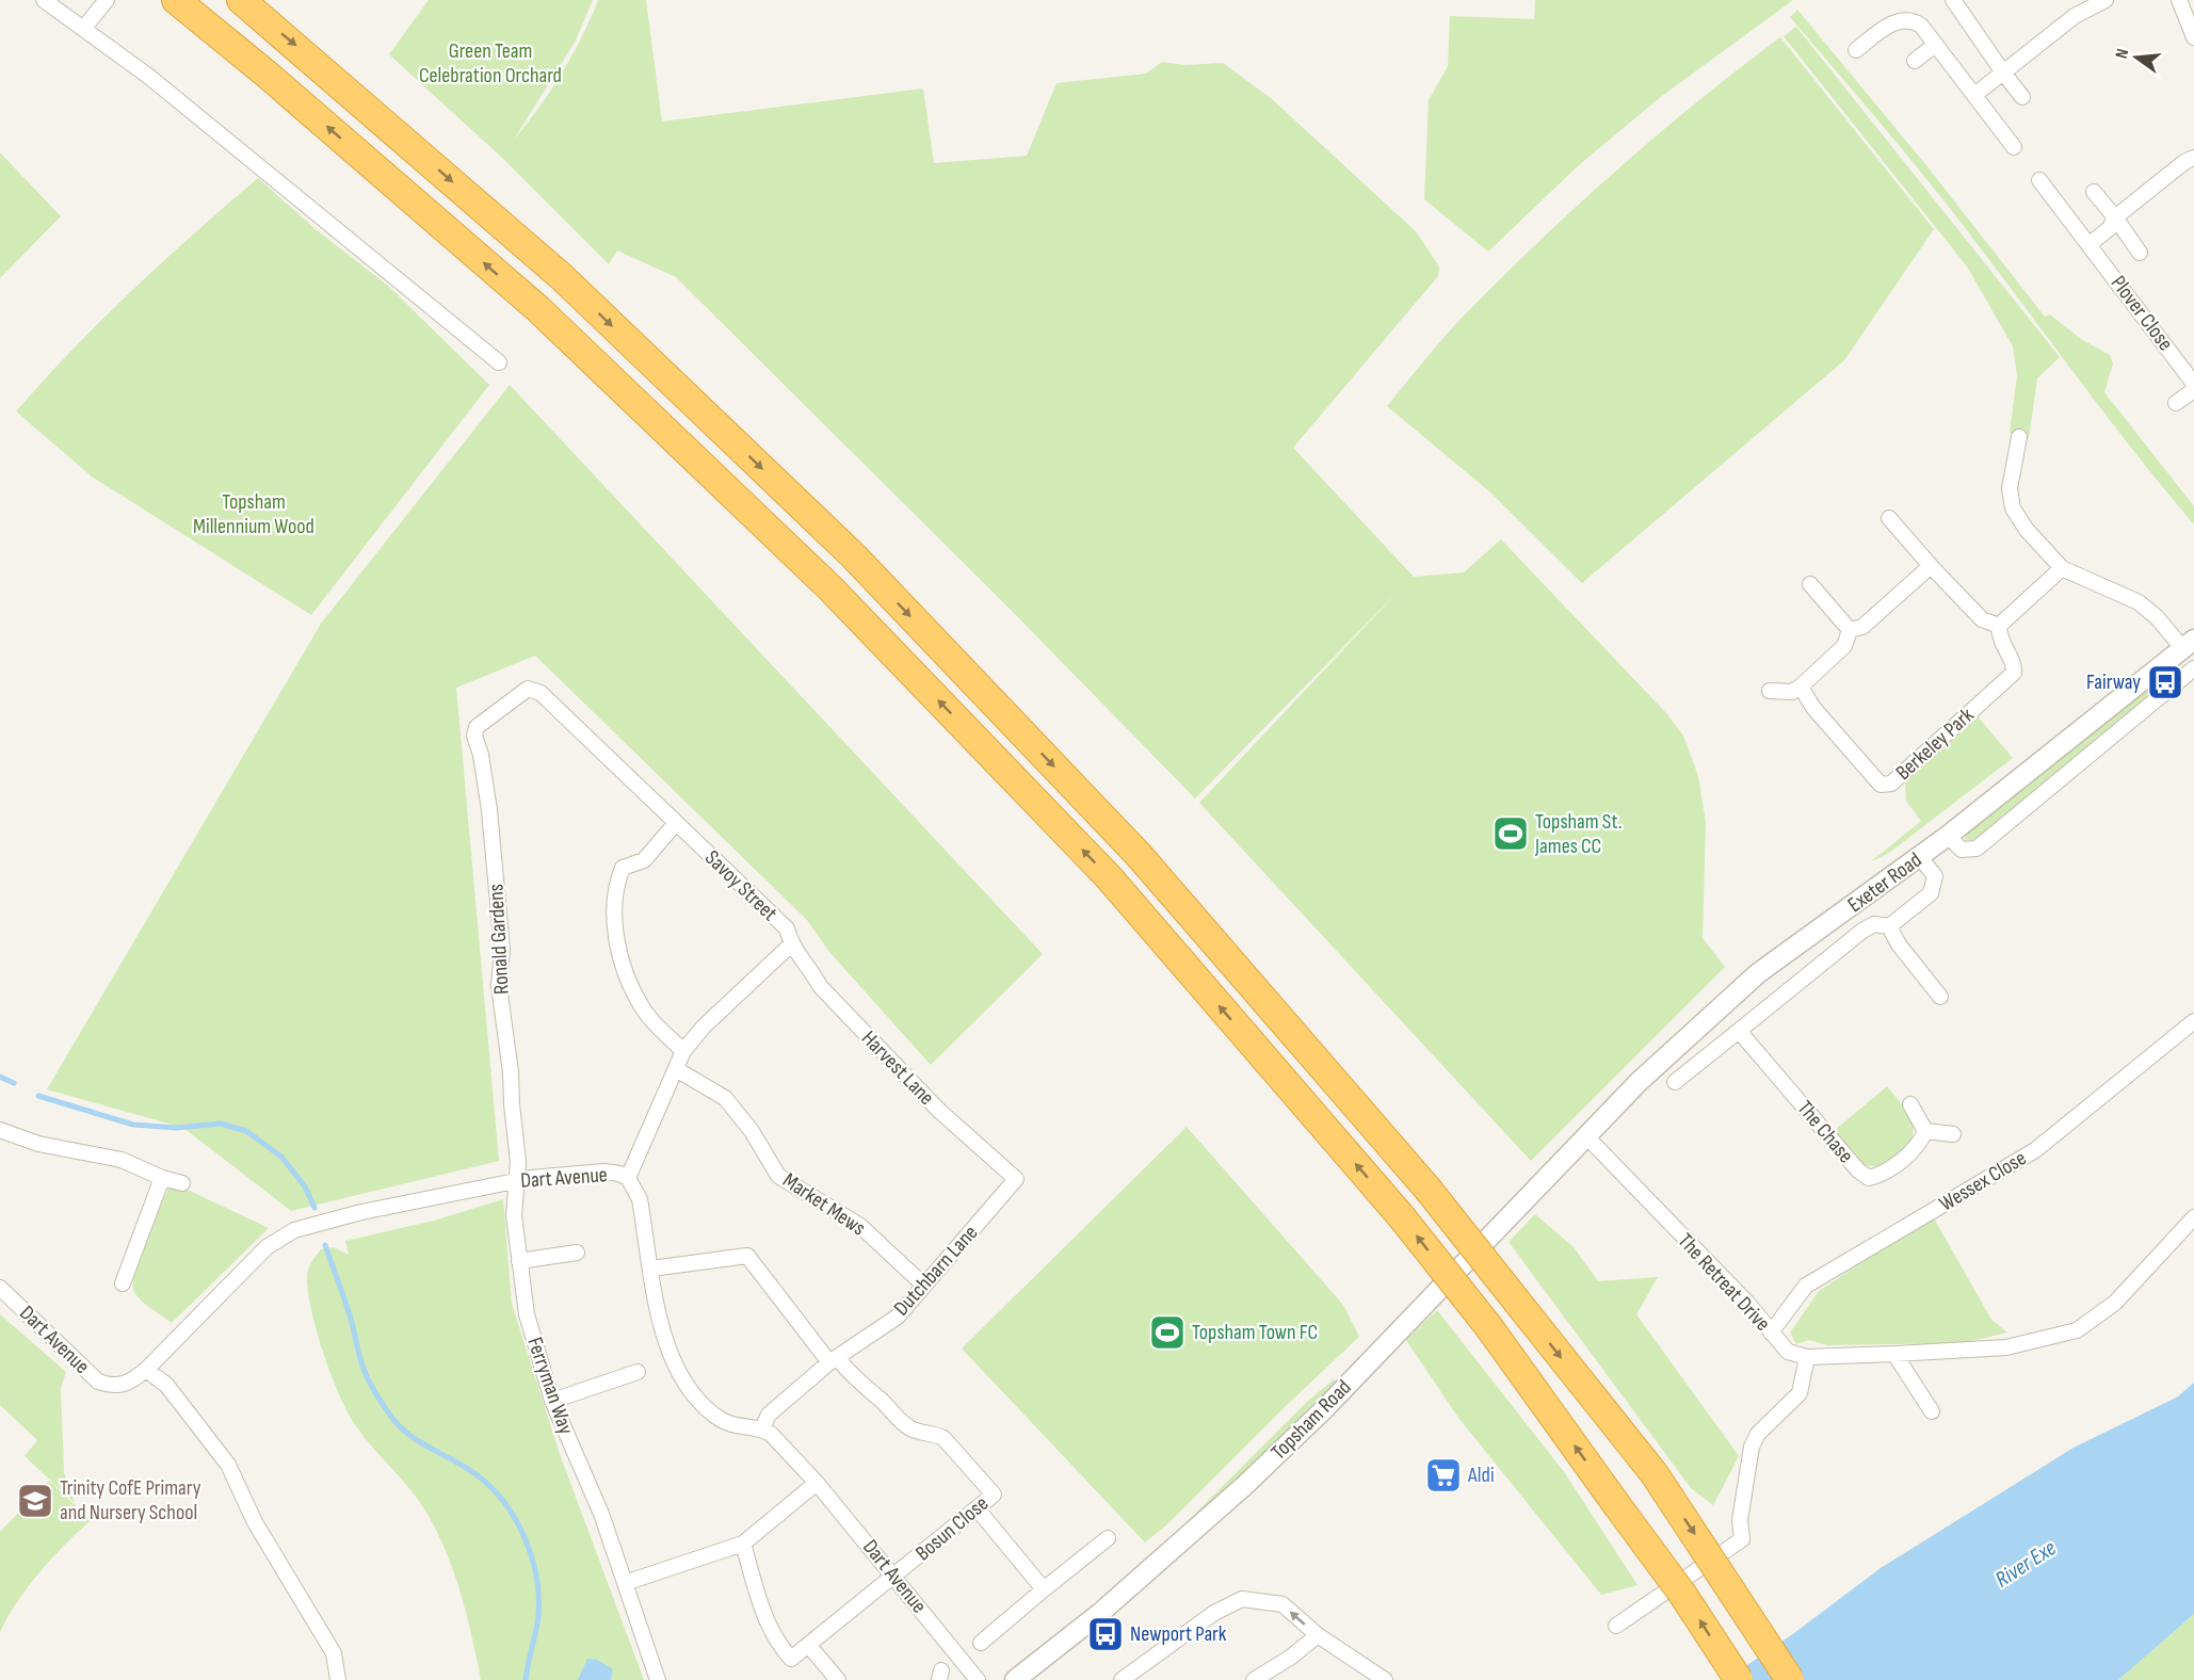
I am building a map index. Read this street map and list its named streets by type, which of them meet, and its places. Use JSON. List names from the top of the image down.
{
  "streets": {
    "street": [
      "Plover Close",
      "Berkeley Park",
      "Exeter Road",
      "Savoy Street",
      "Ronald Gardens",
      "Harvest Lane",
      "The Chase",
      "Dart Avenue",
      "Wessex Close",
      "Market Mews",
      "Dutchbarn Lane",
      "The Retreat Drive",
      "Ferryman Way",
      "Topsham Road",
      "Bosun Close"
    ]
  },
  "crossings": [
    ["Exeter Road", "The Retreat Drive"],
    ["Exeter Road", "Topsham Road"],
    ["Savoy Street", "Ronald Gardens"],
    ["Savoy Street", "Harvest Lane"],
    ["Ronald Gardens", "Dart Avenue"],
    ["Ronald Gardens", "Ferryman Way"],
    ["Harvest Lane", "Dutchbarn Lane"],
    ["Dart Avenue", "Dutchbarn Lane"],
    ["Dart Avenue", "Ferryman Way"],
    ["Dart Avenue", "Bosun Close"],
    ["Wessex Close", "The Retreat Drive"],
    ["Market Mews", "Dutchbarn Lane"],
    ["Dutchbarn Lane", "Bosun Close"],
    ["The Retreat Drive", "Topsham Road"]
  ],
  "water": ["River Exe"],
  "parks": ["Green Team Celebration Orchard", "Topsham Millennium Wood"],
  "places": {
    "bus stop": ["Fairway", "Newport Park"],
    "sports": ["Topsham St. James CC", "Topsham Town FC"],
    "supermarket": ["Aldi"],
    "school or university": ["Trinity CofE Primary and Nursery School"]
  },
  "north": "left"
}
